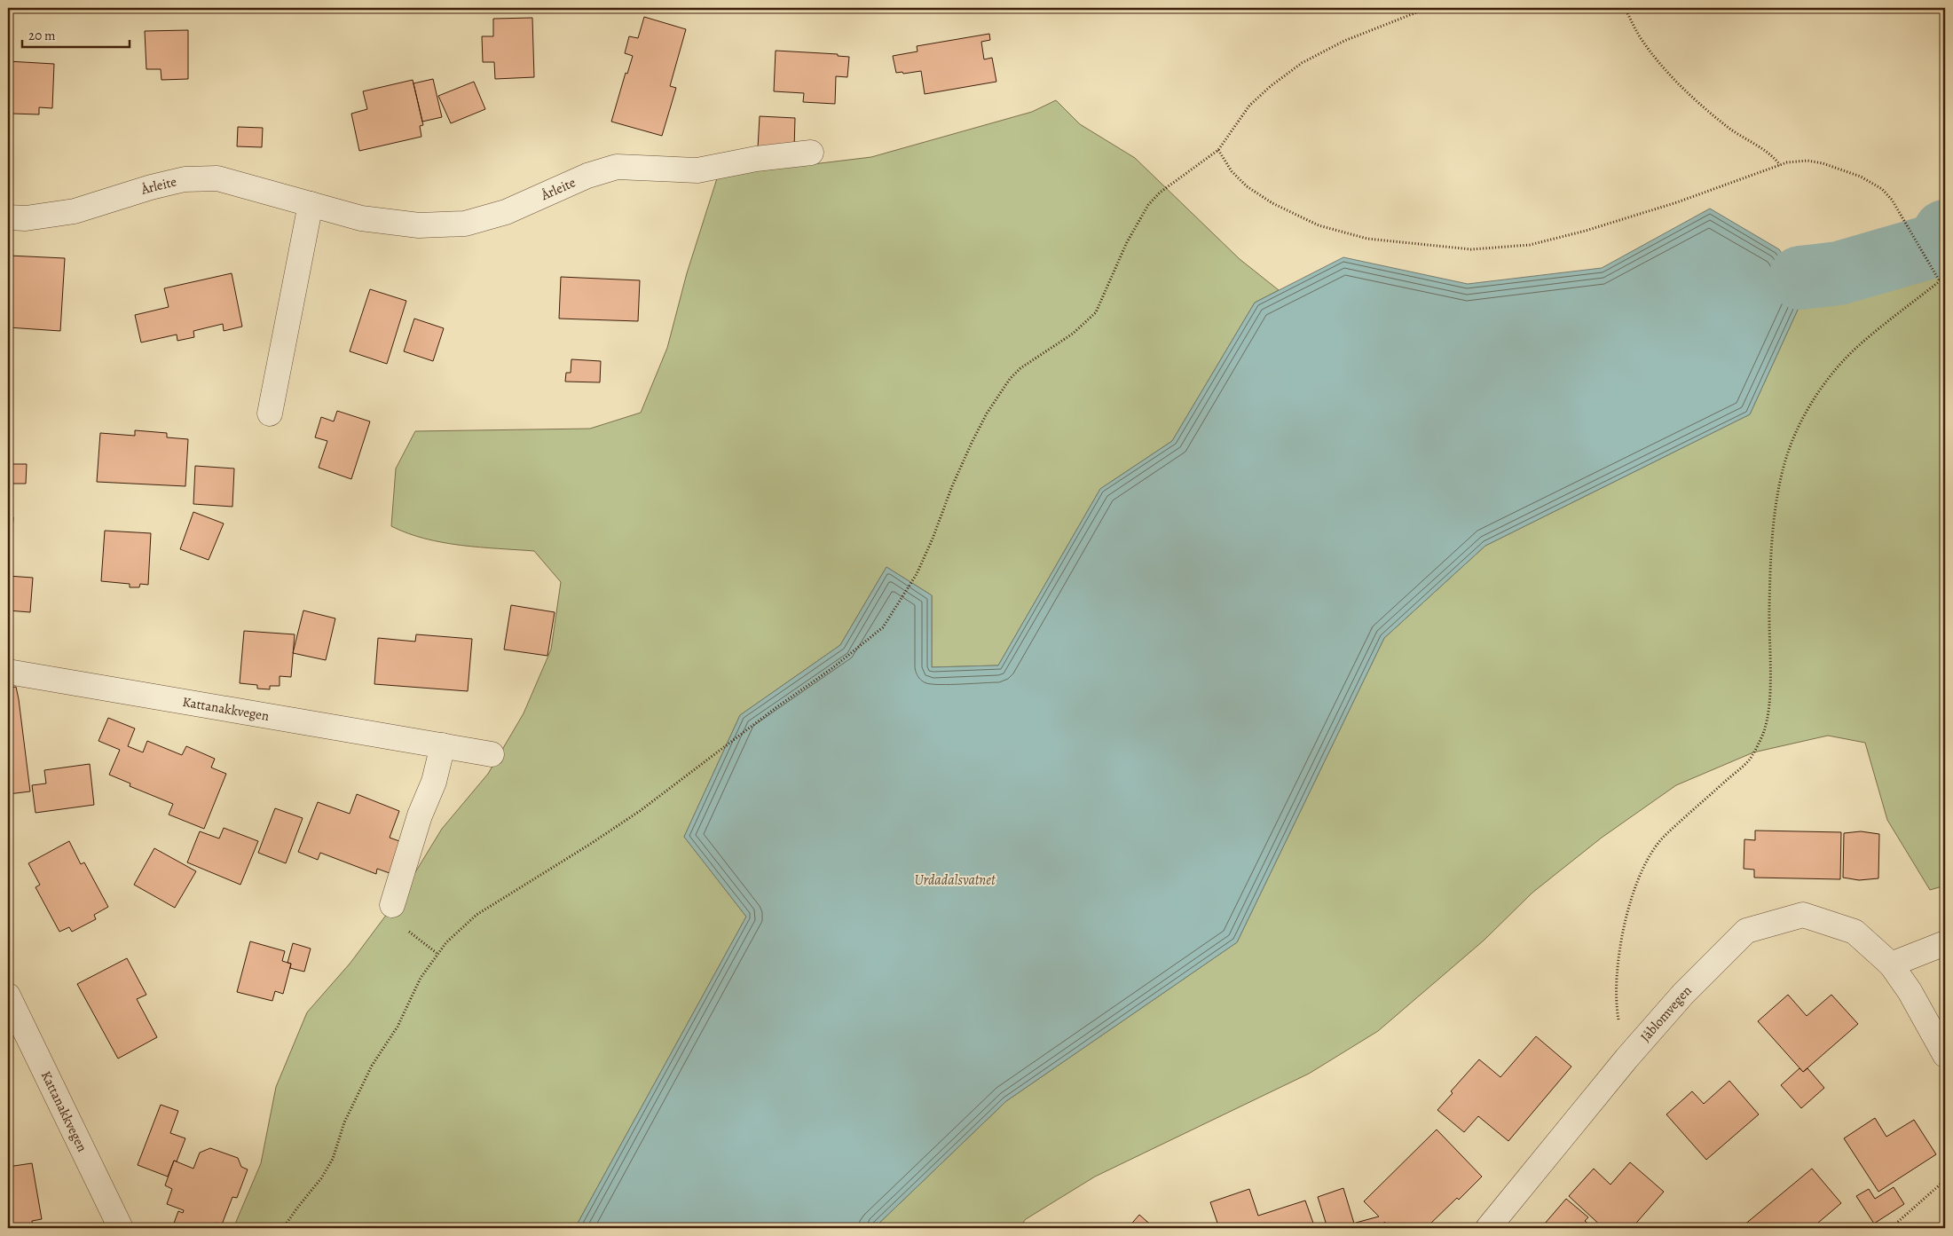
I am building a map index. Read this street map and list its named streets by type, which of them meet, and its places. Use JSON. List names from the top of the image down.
{
  "streets": {
    "street": ["Årleite", "Kattanakkvegen", "Jåblomvegen"]
  },
  "water": ["Urdadalsvatnet"],
  "scale_bar": "20 m"
}
